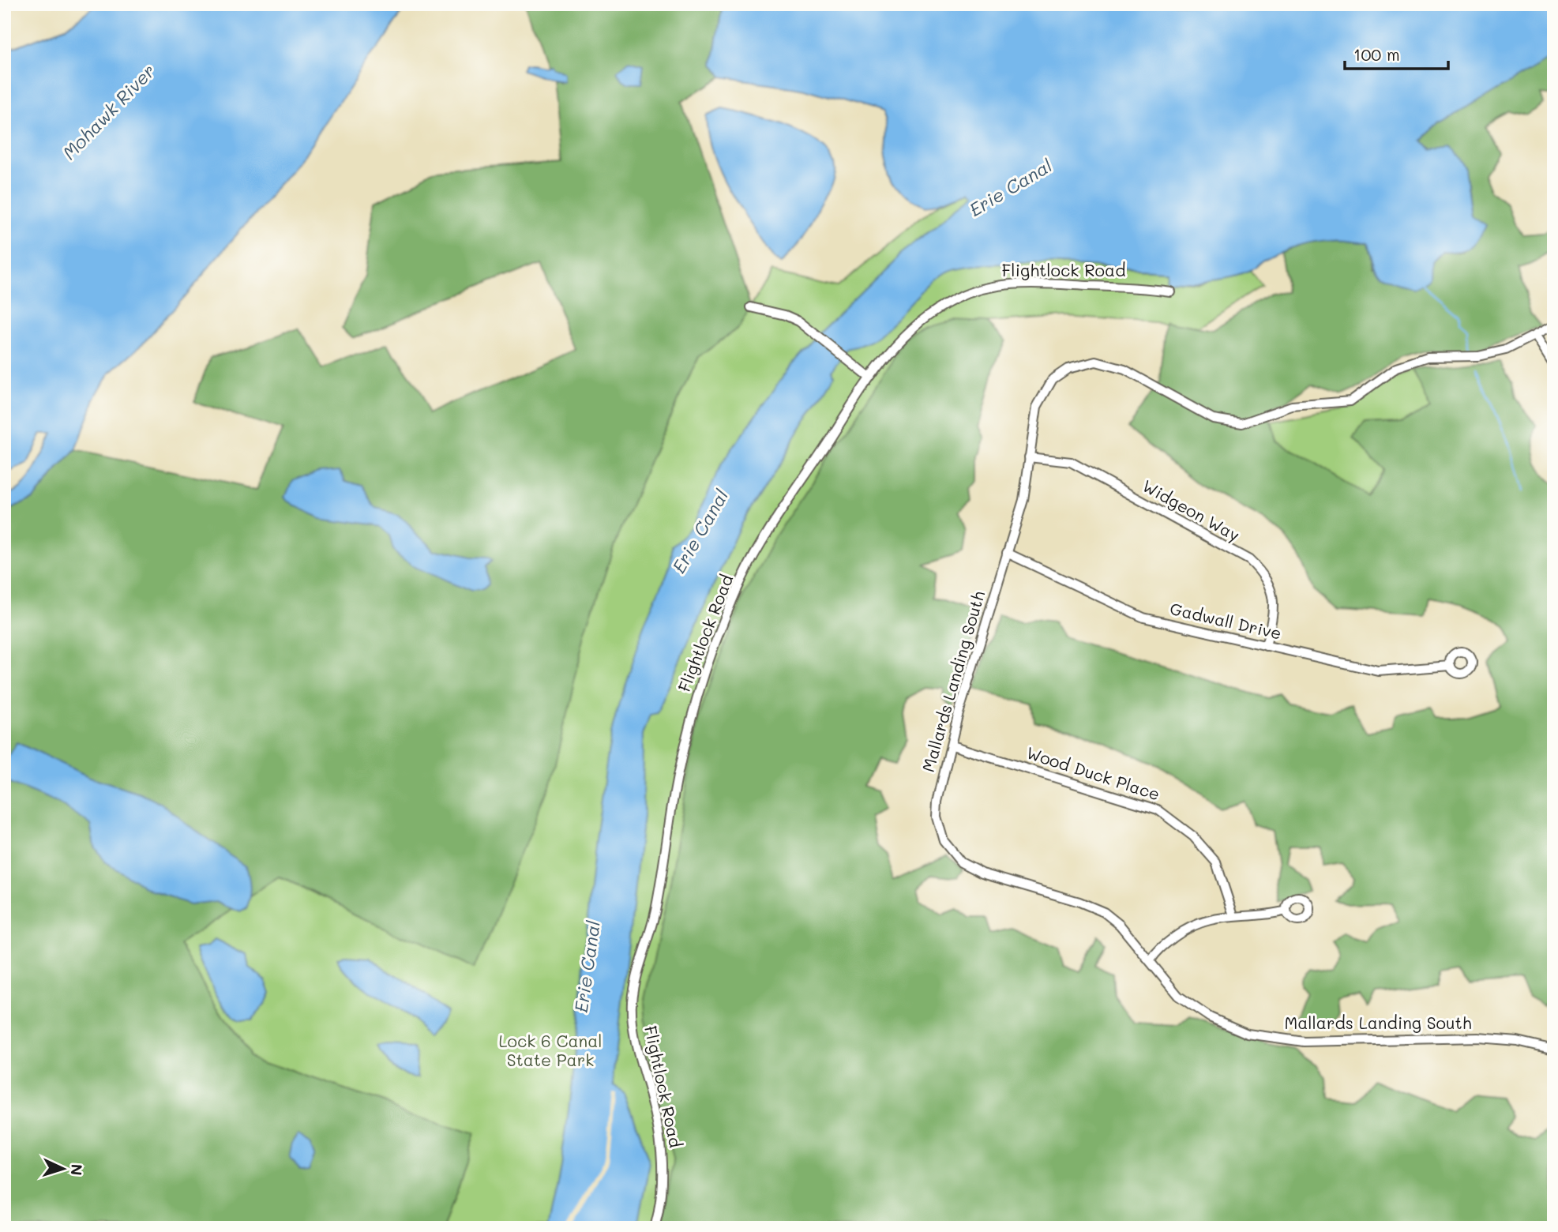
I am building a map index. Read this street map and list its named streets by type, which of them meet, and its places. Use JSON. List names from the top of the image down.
{
  "streets": {
    "street": [
      "Flightlock Road",
      "Widgeon Way",
      "Gadwall Drive",
      "Mallards Landing South",
      "Wood Duck Place"
    ]
  },
  "crossings": [
    ["Widgeon Way", "Gadwall Drive"],
    ["Widgeon Way", "Mallards Landing South"],
    ["Gadwall Drive", "Mallards Landing South"],
    ["Mallards Landing South", "Wood Duck Place"]
  ],
  "water": ["Mohawk River", "Erie Canal"],
  "parks": ["Lock 6 Canal State Park"],
  "scale_bar": "100 m",
  "north": "right"
}
